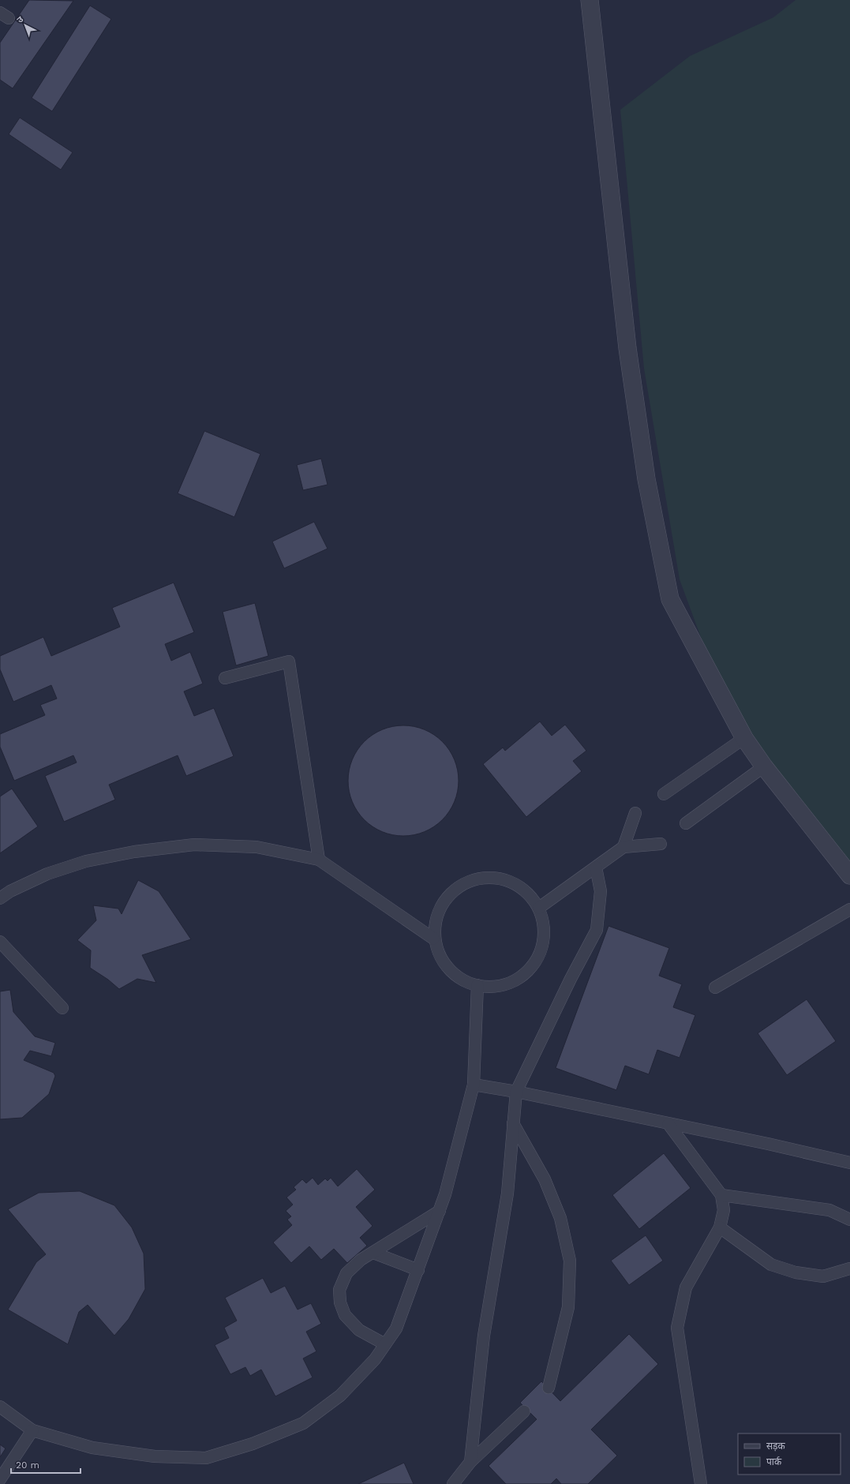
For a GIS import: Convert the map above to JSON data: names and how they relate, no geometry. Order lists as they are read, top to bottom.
{
  "legend": ["सड़क", "पार्क"],
  "scale_bar": "20 m",
  "north": "top left"
}
